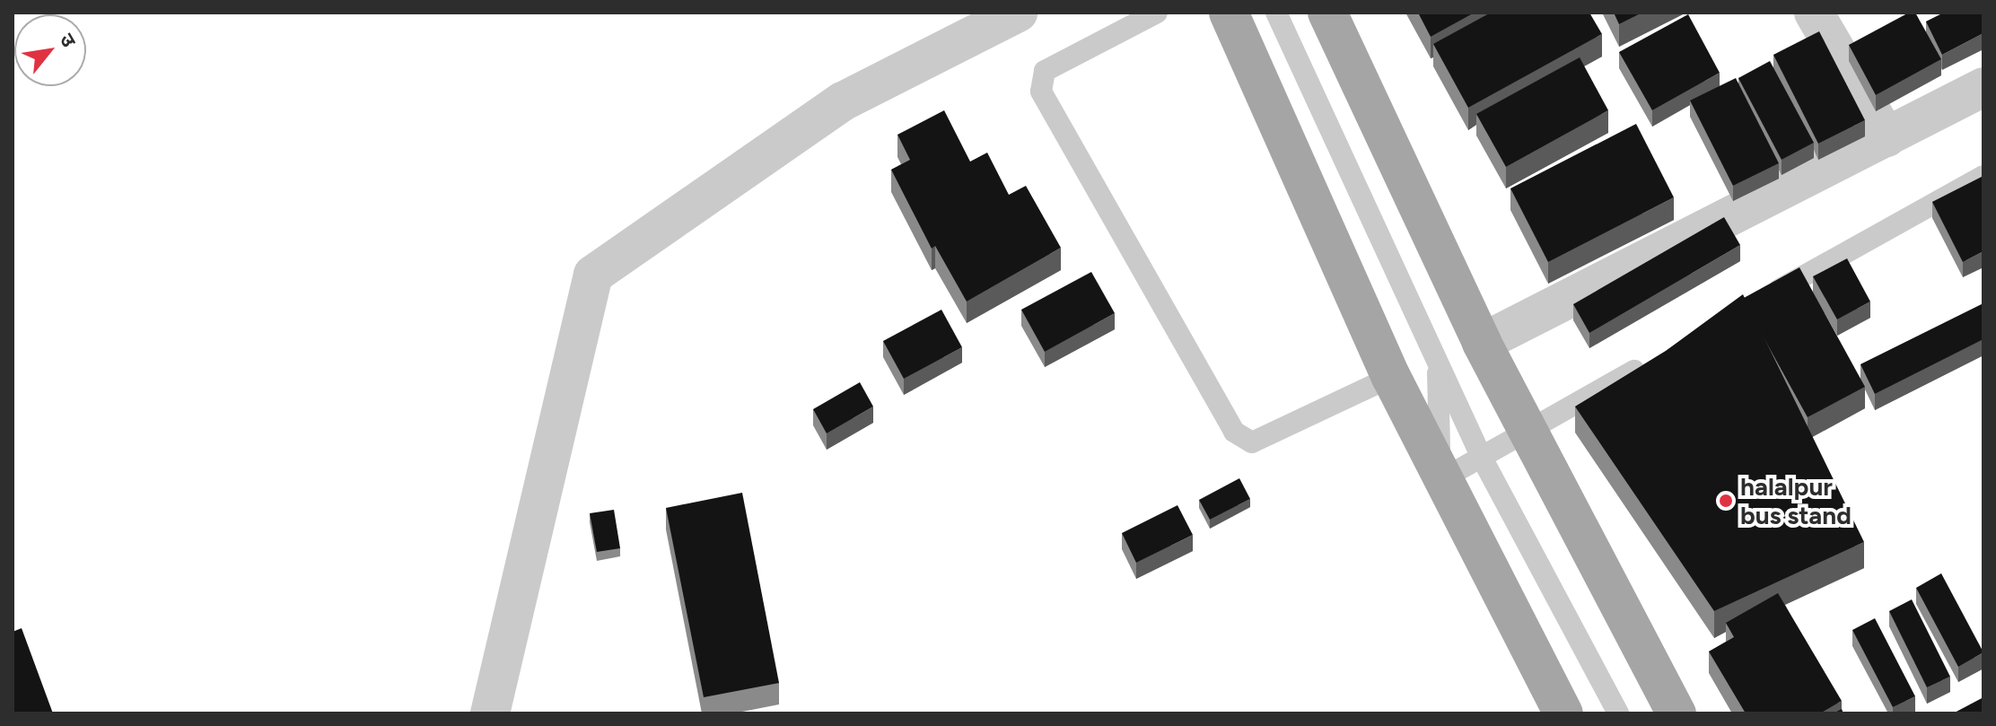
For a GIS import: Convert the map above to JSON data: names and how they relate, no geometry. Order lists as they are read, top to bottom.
{
  "places": ["halalpur bus stand"],
  "north": "top right"
}
